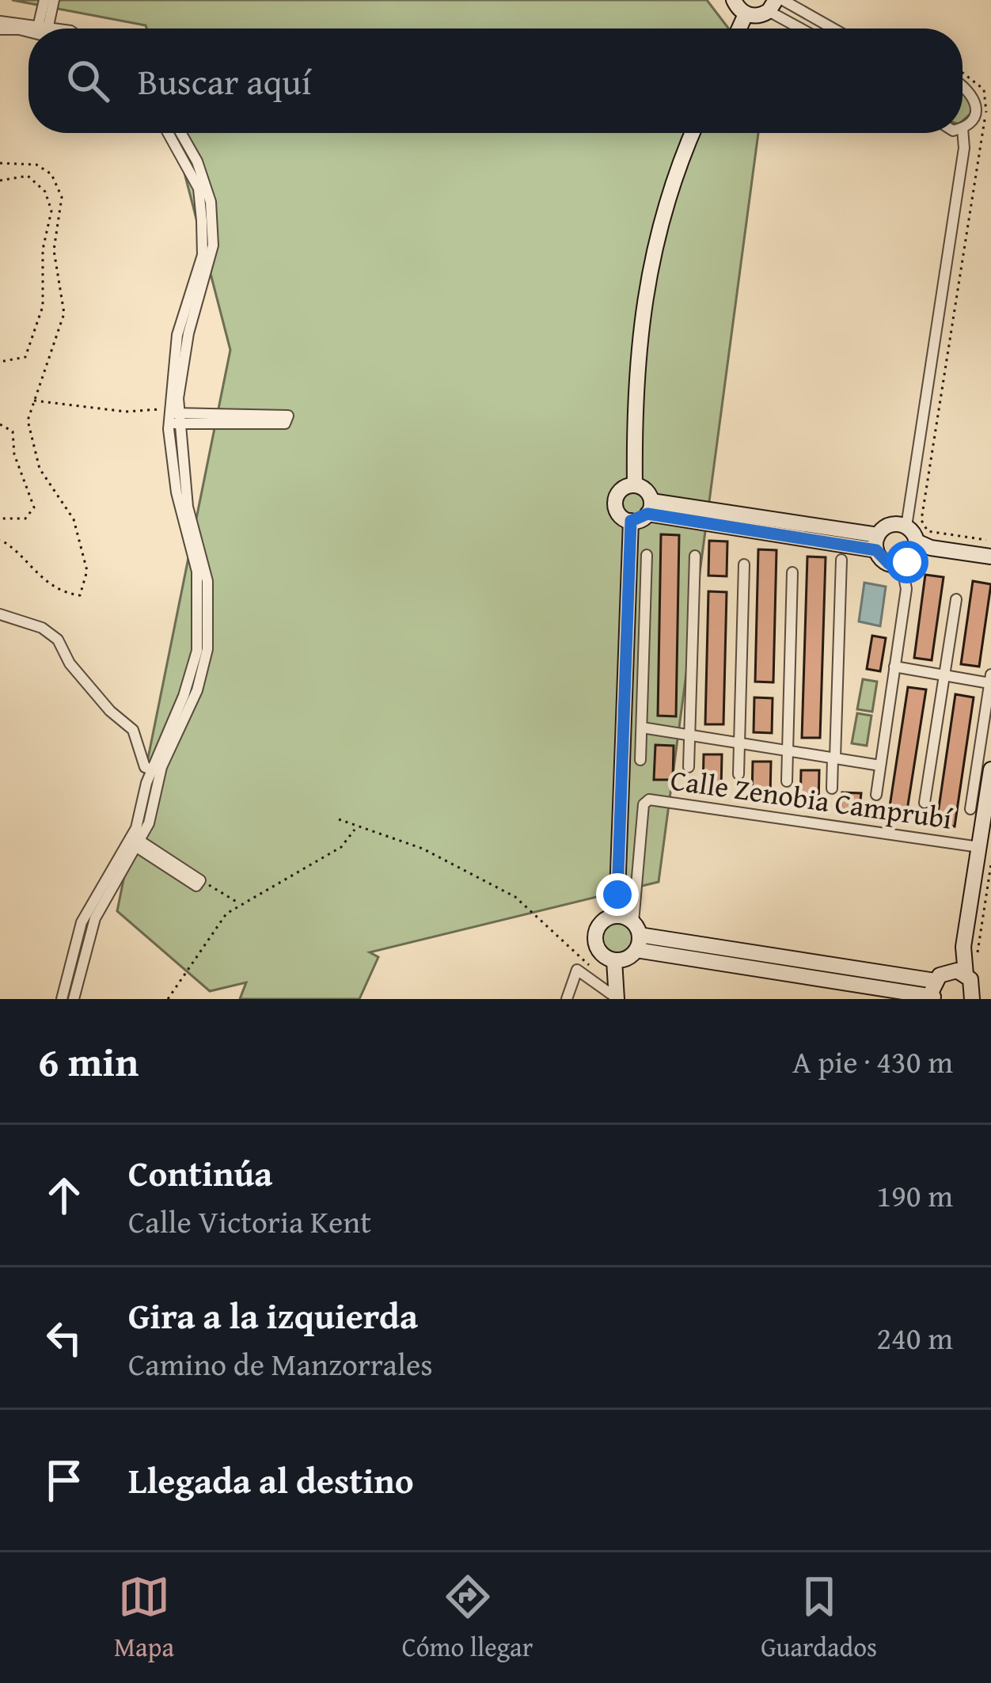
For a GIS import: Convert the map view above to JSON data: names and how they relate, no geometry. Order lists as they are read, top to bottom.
{
  "streets": {
    "street": ["Calle Zenobia Camprubí"]
  },
  "page": {
    "search": "Buscar aquí",
    "heading": ["6 min", "A pie · 430 m"],
    "list": [
      ["Continúa", "Calle Victoria Kent", "190 m"],
      ["Gira a la izquierda", "Camino de Manzorrales", "240 m"],
      "Llegada al destino"
    ],
    "nav": ["Mapa", "Cómo llegar", "Guardados"]
  }
}
